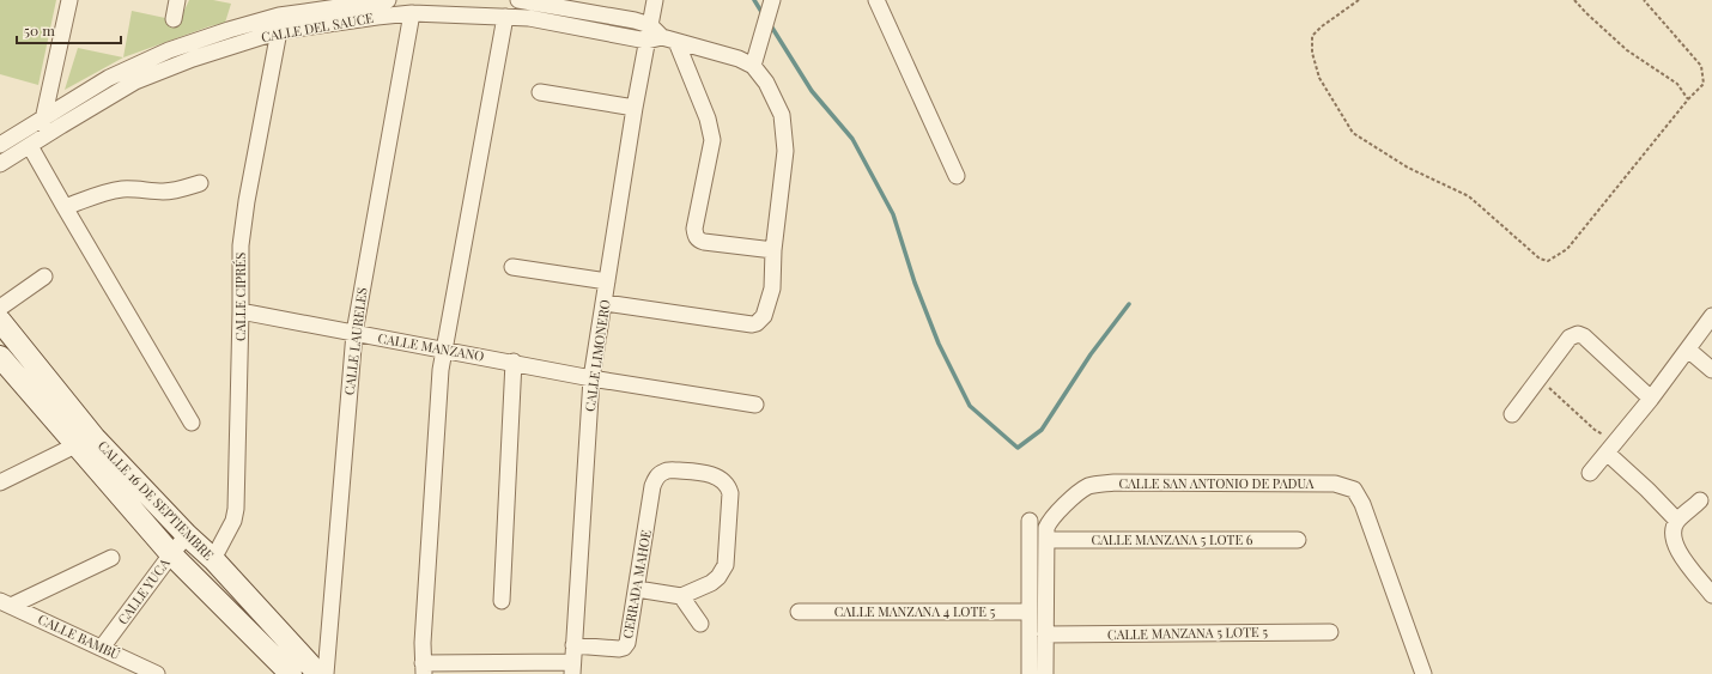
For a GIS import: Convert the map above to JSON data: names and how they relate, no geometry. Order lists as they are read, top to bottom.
{
  "streets": {
    "main road": ["CALLE 16 DE SEPTIEMBRE"],
    "street": [
      "CALLE DEL SAUCE",
      "CALLE CIPRÉS",
      "CALLE LAURELES",
      "CALLE MANZANO",
      "CALLE LIMONERO",
      "CALLE SAN ANTONIO DE PADUA",
      "CALLE MANZANA 5 LOTE 6",
      "CERRADA MAHOE",
      "CALLE YUCA",
      "CALLE MANZANA 4 LOTE 5",
      "CALLE MANZANA 5 LOTE 5",
      "CALLE BAMBÚ"
    ]
  },
  "crossings": [
    ["CALLE DEL SAUCE", "CALLE CIPRÉS"],
    ["CALLE DEL SAUCE", "CALLE LAURELES"],
    ["CALLE DEL SAUCE", "CALLE LIMONERO"],
    ["CALLE CIPRÉS", "CALLE MANZANO"],
    ["CALLE CIPRÉS", "CALLE 16 DE SEPTIEMBRE"],
    ["CALLE LAURELES", "CALLE MANZANO"],
    ["CALLE MANZANO", "CALLE LIMONERO"],
    ["CALLE LIMONERO", "CERRADA MAHOE"],
    ["CALLE SAN ANTONIO DE PADUA", "CALLE MANZANA 5 LOTE 6"],
    ["CALLE SAN ANTONIO DE PADUA", "CALLE MANZANA 5 LOTE 5"],
    ["CALLE 16 DE SEPTIEMBRE", "CALLE YUCA"],
    ["CALLE YUCA", "CALLE BAMBÚ"]
  ],
  "scale_bar": "50 m"
}
